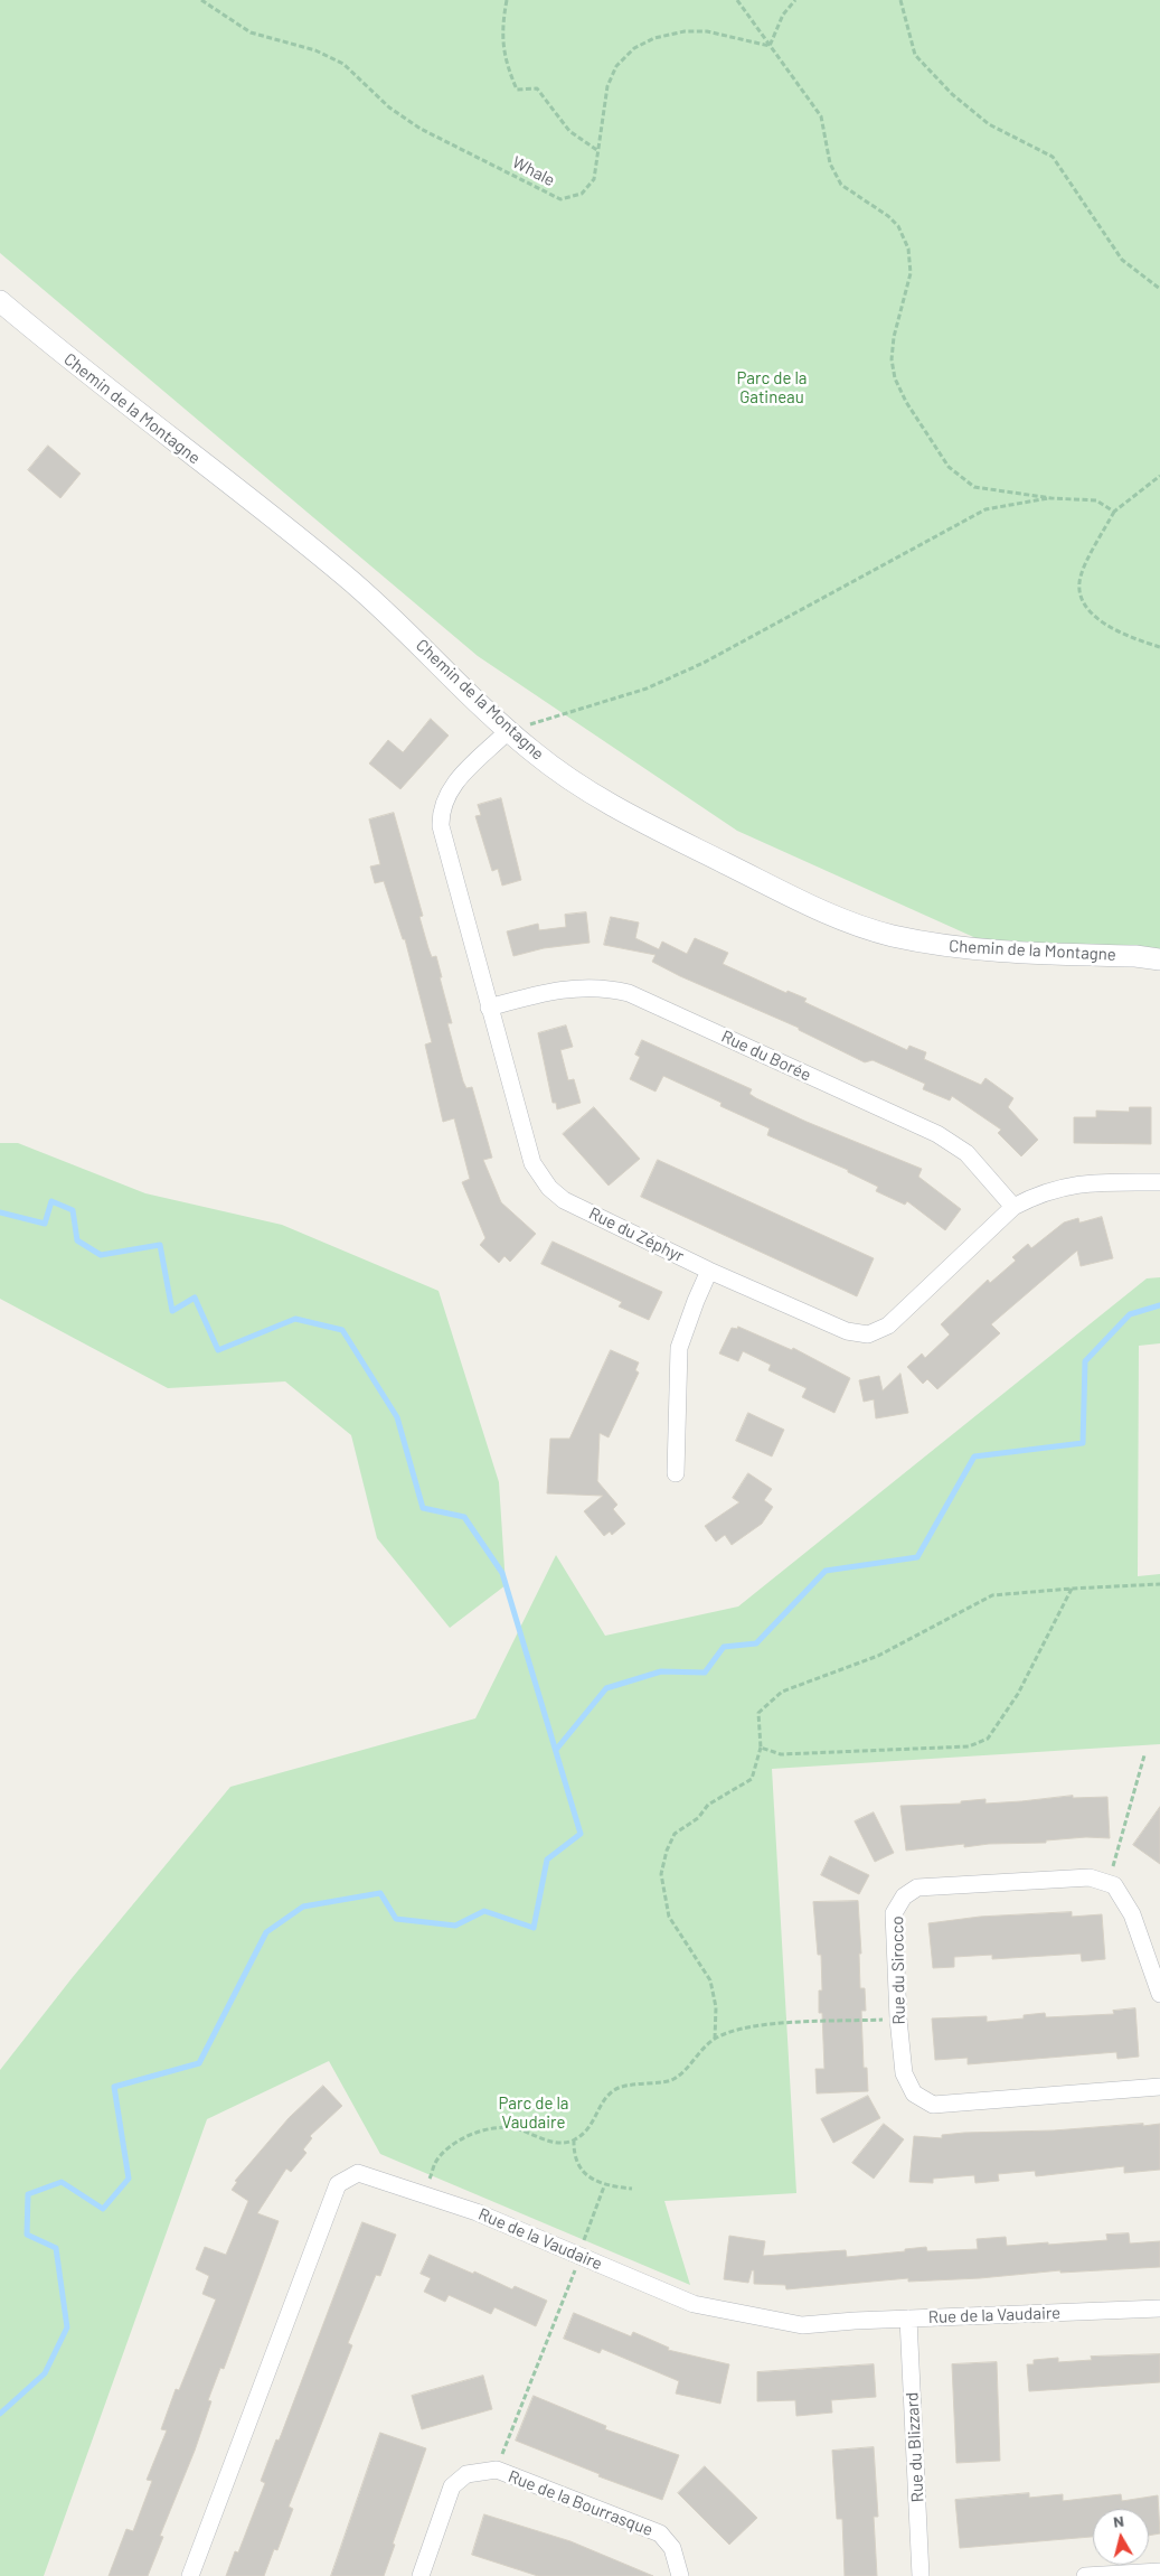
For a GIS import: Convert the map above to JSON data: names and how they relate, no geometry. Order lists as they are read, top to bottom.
{
  "streets": {
    "street": [
      "Chemin de la Montagne",
      "Rue du Borée",
      "Rue du Zéphyr",
      "Rue du Sirocco",
      "Rue de la Vaudaire",
      "Rue du Blizzard",
      "Rue de la Bourrasque"
    ],
    "path": ["Whale"]
  },
  "crossings": [
    ["Chemin de la Montagne", "Rue du Zéphyr"],
    ["Rue du Borée", "Rue du Zéphyr"],
    ["Rue de la Vaudaire", "Rue du Blizzard"]
  ],
  "parks": ["Parc de la Gatineau", "Parc de la Vaudaire"],
  "north": "top"
}
